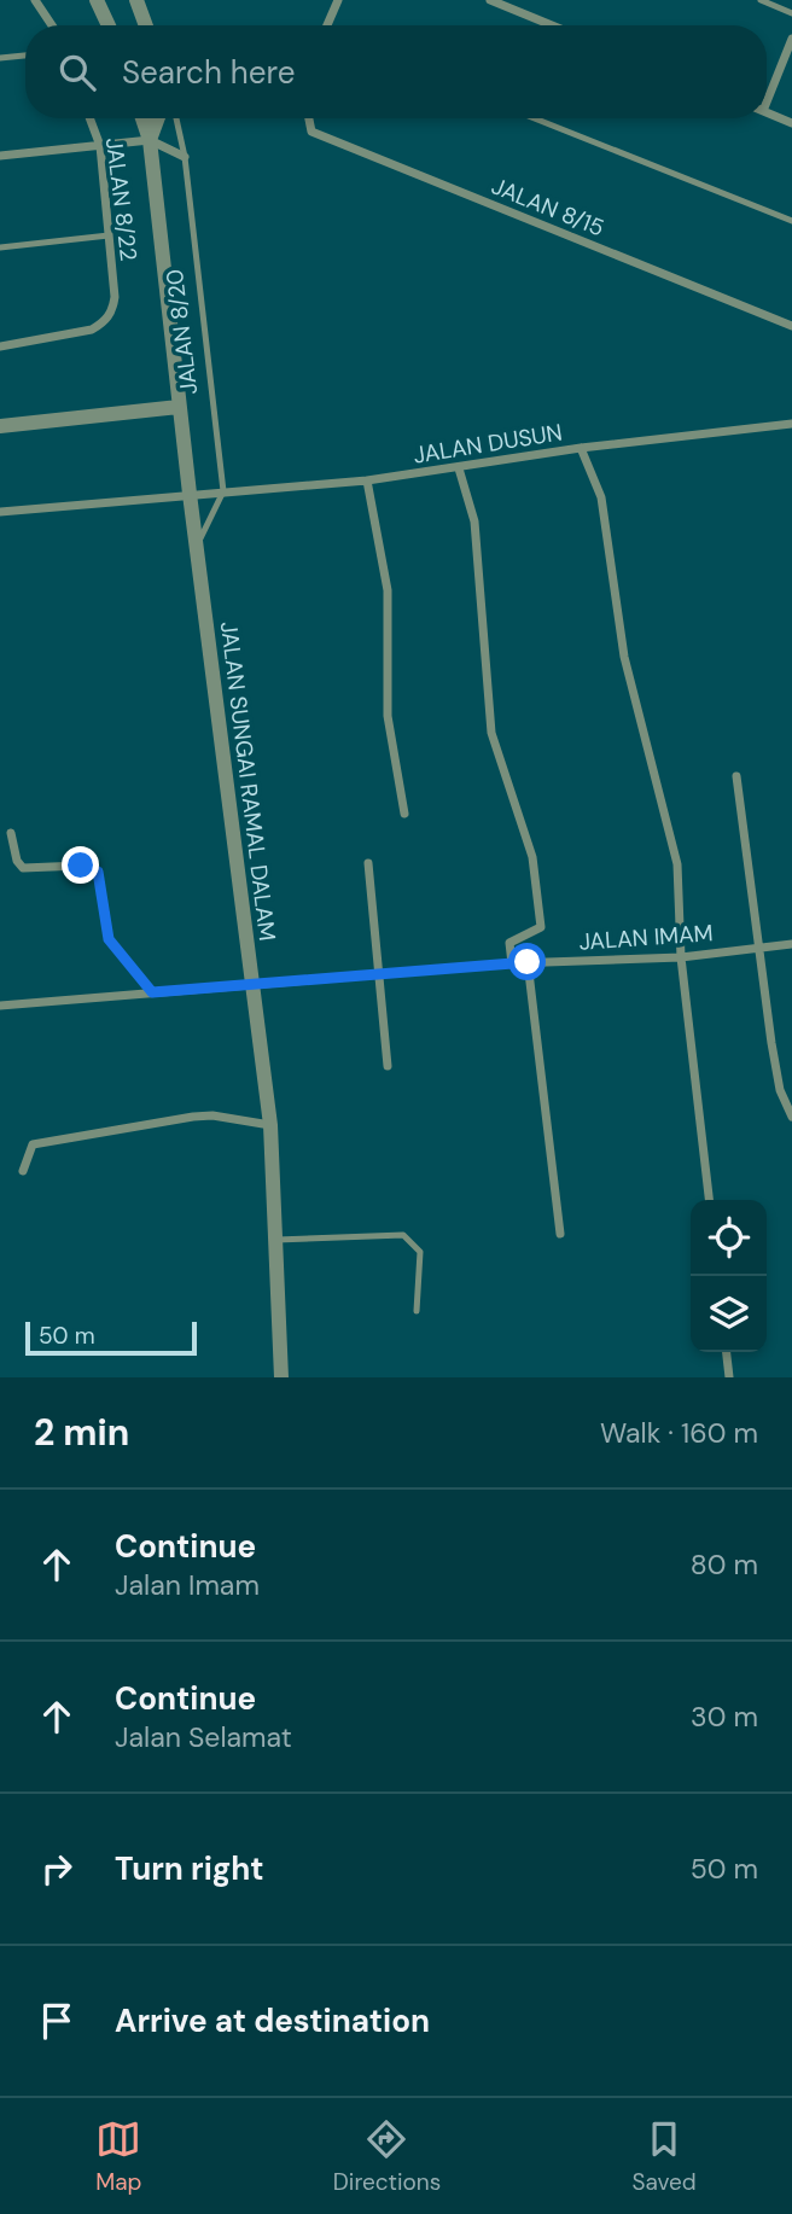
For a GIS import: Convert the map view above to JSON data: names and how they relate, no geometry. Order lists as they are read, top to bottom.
{
  "streets": {
    "street": [
      "JALAN 8/22",
      "JALAN 8/15",
      "JALAN 8/20",
      "JALAN DUSUN",
      "JALAN SUNGAI RAMAL DALAM",
      "JALAN IMAM"
    ]
  },
  "crossings": [
    ["JALAN 8/20", "JALAN DUSUN"],
    ["JALAN 8/20", "JALAN SUNGAI RAMAL DALAM"],
    ["JALAN DUSUN", "JALAN SUNGAI RAMAL DALAM"],
    ["JALAN SUNGAI RAMAL DALAM", "JALAN IMAM"]
  ],
  "scale_bar": "50 m",
  "page": {
    "search": "Search here",
    "scale": "50 m",
    "heading": ["2 min", "Walk · 160 m"],
    "list": [
      ["Continue", "Jalan Imam", "80 m"],
      ["Continue", "Jalan Selamat", "30 m"],
      ["Turn right", "50 m"],
      "Arrive at destination"
    ],
    "nav": ["Map", "Directions", "Saved"]
  }
}
